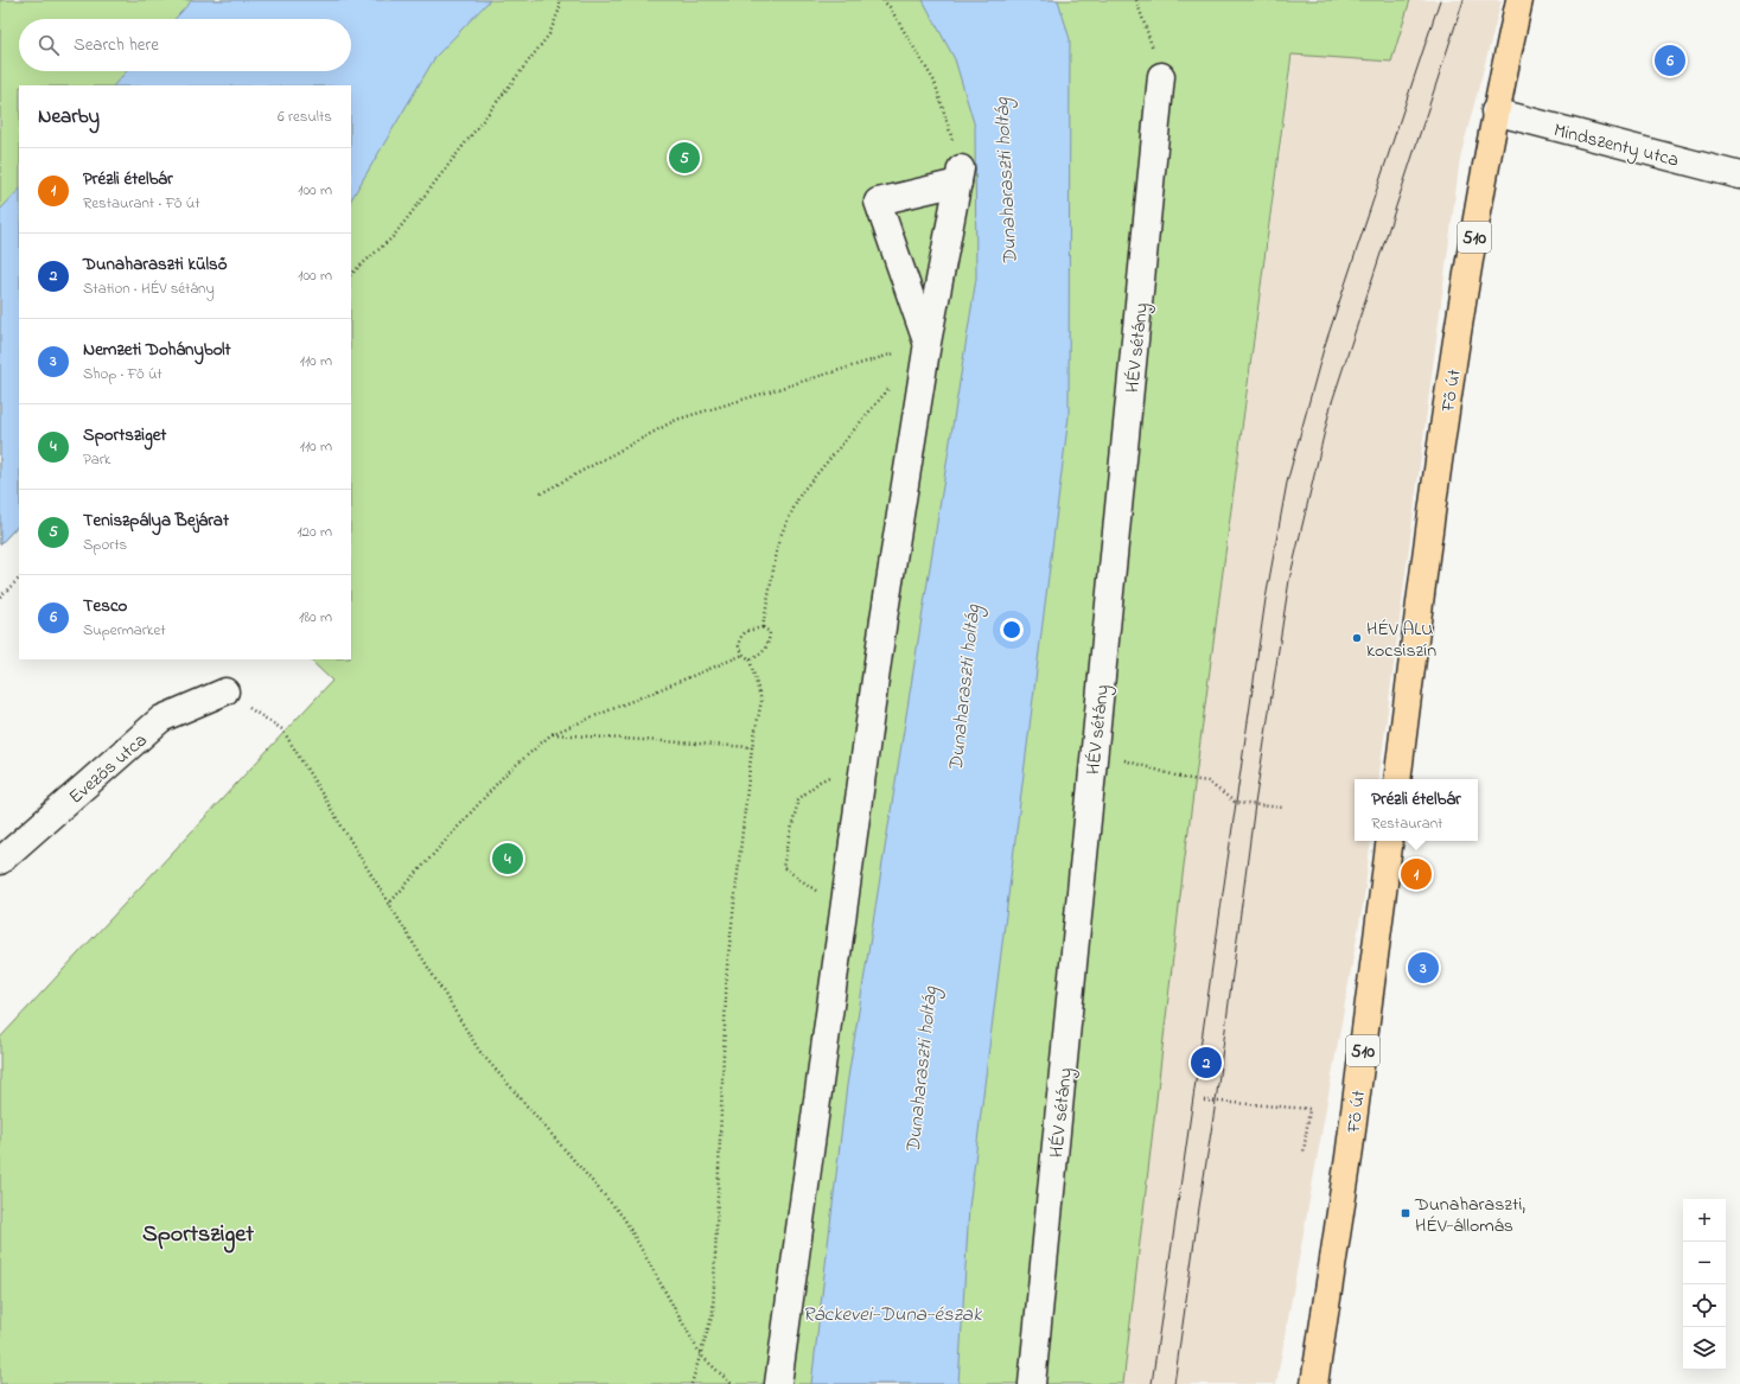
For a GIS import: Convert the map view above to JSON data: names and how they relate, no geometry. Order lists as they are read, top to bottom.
{
  "streets": {
    "main road": ["510", "Fő út"],
    "street": ["Mindszenty utca", "HÉV sétány", "Evezős utca"]
  },
  "crossings": [
    ["Mindszenty utca", "Fő út"]
  ],
  "districts": ["Sportsziget"],
  "water": ["Dunaharaszti holtág", "Ráckevei-Duna-észak"],
  "places": {
    "other": ["HÉV ALU kocsiszín"],
    "transit": ["Dunaharaszti, HÉV-állomás"]
  },
  "page": {
    "search": "Search here",
    "pins": [
      "6",
      "5",
      "4",
      "1",
      "3",
      "2"
    ],
    "heading": ["Nearby", "6 results"],
    "list": [
      {
        "mark": "1",
        "name": "Prézli ételbár",
        "note": "Restaurant · Fő út",
        "value": "100 m"
      },
      {
        "mark": "2",
        "name": "Dunaharaszti külső",
        "note": "Station · HÉV sétány",
        "value": "100 m"
      },
      {
        "mark": "3",
        "name": "Nemzeti Dohánybolt",
        "note": "Shop · Fő út",
        "value": "110 m"
      },
      {
        "mark": "4",
        "name": "Sportsziget",
        "note": "Park",
        "value": "110 m"
      },
      {
        "mark": "5",
        "name": "Teniszpálya Bejárat",
        "note": "Sports",
        "value": "120 m"
      },
      {
        "mark": "6",
        "name": "Tesco",
        "note": "Supermarket",
        "value": "180 m"
      }
    ],
    "popup": ["Prézli ételbár", "Restaurant"],
    "map_buttons": ["+", "−"]
  }
}
